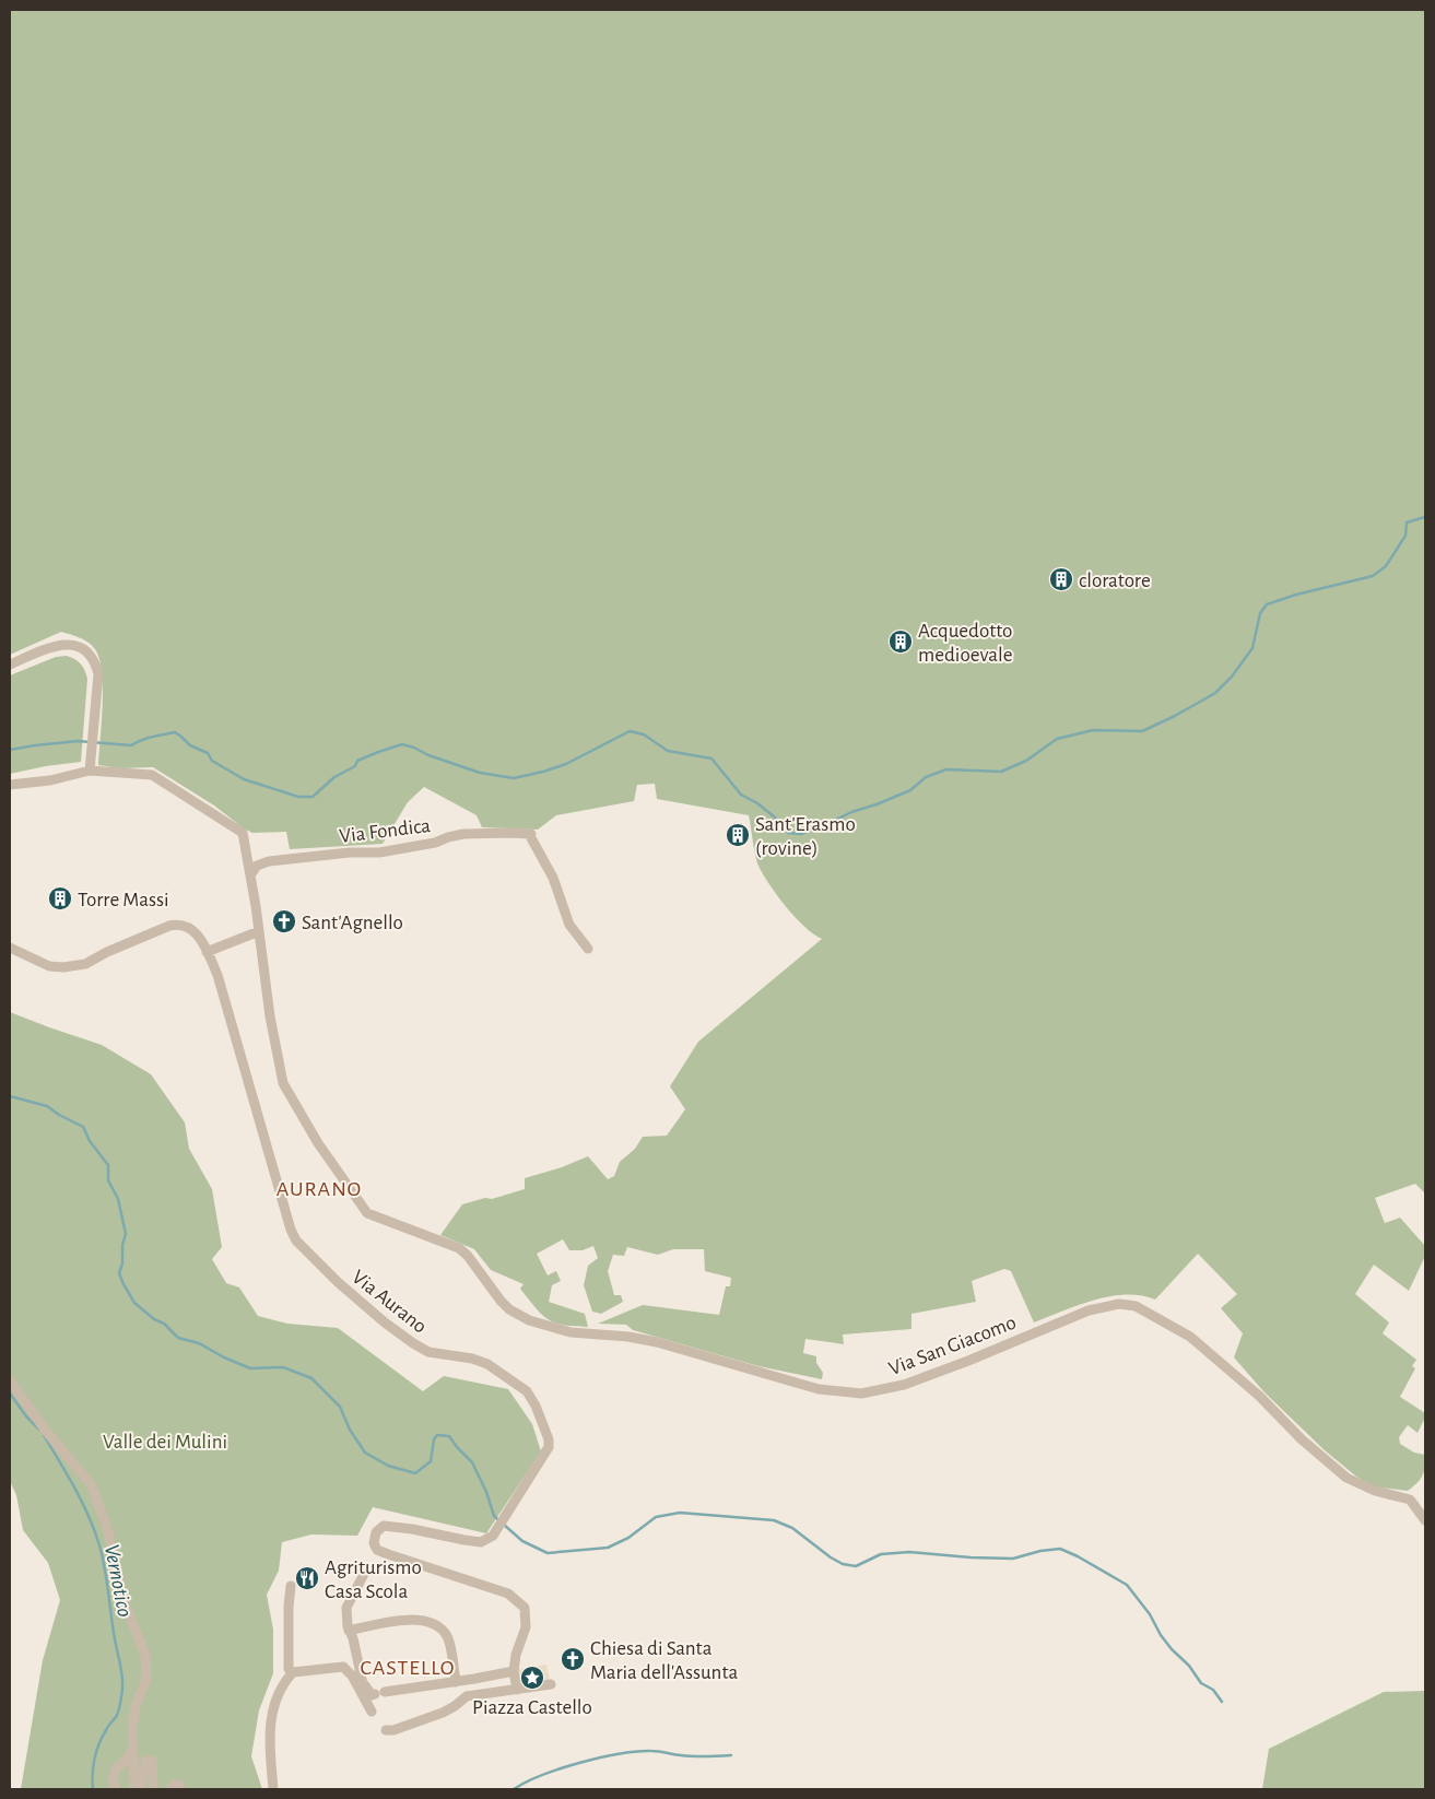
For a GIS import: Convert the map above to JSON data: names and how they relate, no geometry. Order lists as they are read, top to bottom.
{
  "streets": {
    "street": ["Via Fondica", "Via Aurano", "Via San Giacomo"]
  },
  "districts": ["AURANO", "CASTELLO"],
  "water": ["Vernotico"],
  "parks": ["Valle dei Mulini"],
  "places": {
    "building": [
      "cloratore",
      "Acquedotto medioevale",
      "Sant'Erasmo (rovine)",
      "Torre Massi"
    ],
    "church": ["Sant'Agnello", "Chiesa di Santa Maria dell'Assunta"],
    "restaurant": ["Agriturismo Casa Scola"],
    "place": ["Piazza Castello"]
  }
}
